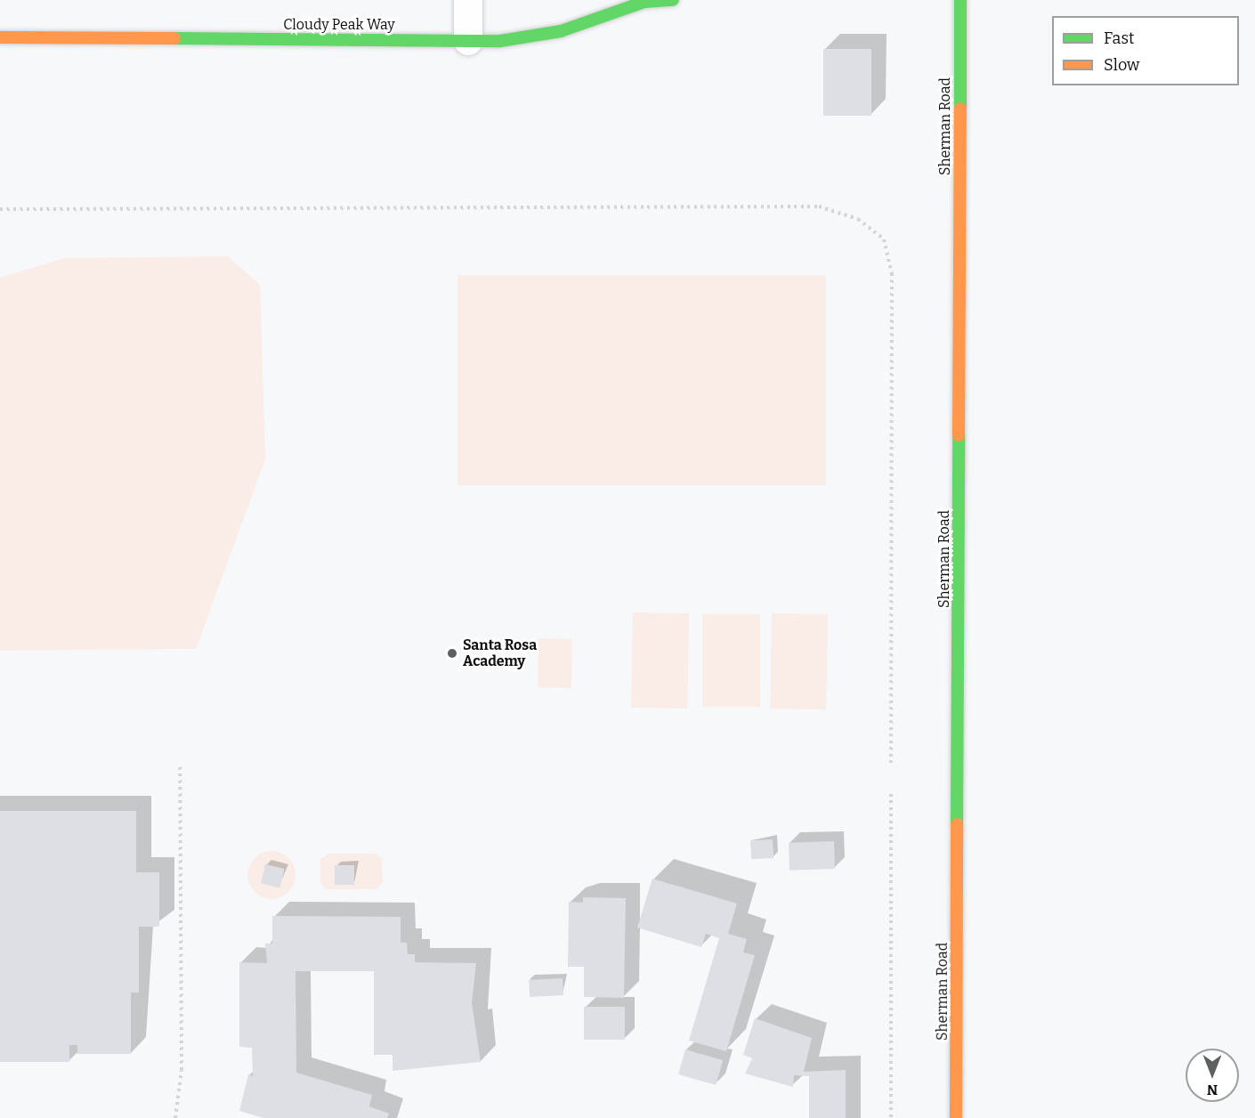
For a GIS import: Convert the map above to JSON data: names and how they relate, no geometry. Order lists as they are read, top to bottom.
{
  "streets": {
    "street": ["Cloudy Peak Way", "Sherman Road"]
  },
  "places": ["Santa Rosa Academy"],
  "legend": ["Fast", "Slow"],
  "north": "bottom"
}
